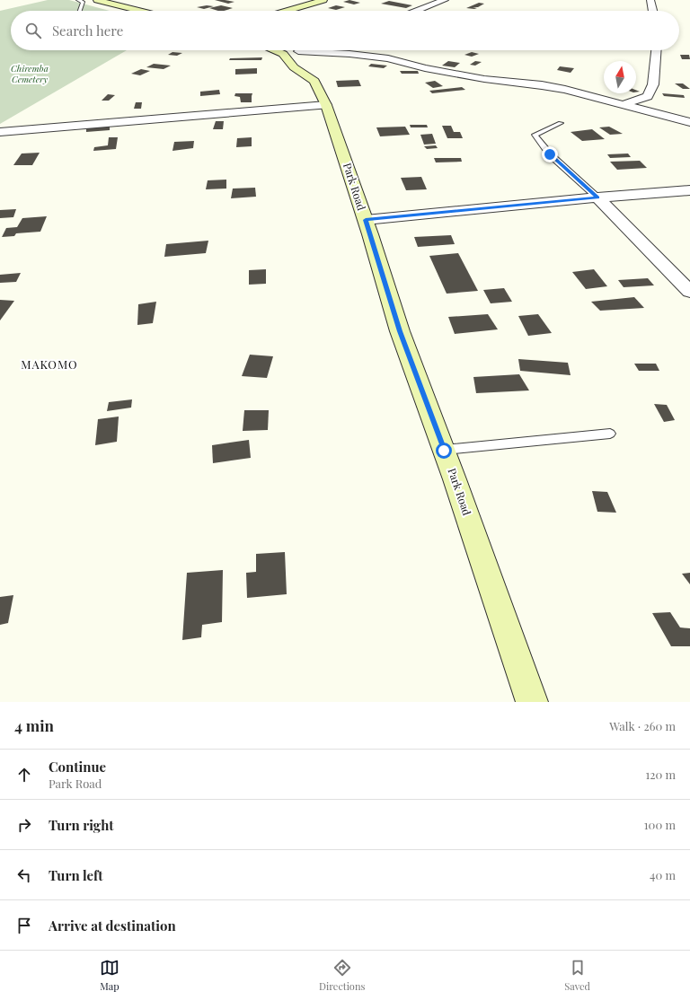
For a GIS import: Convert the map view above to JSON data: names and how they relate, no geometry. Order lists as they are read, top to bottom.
{
  "streets": {
    "street": ["Park Road"]
  },
  "districts": ["MAKOMO"],
  "parks": ["Chiremba Cemetery"],
  "north": "top",
  "page": {
    "search": "Search here",
    "heading": ["4 min", "Walk · 260 m"],
    "list": [
      ["Continue", "Park Road", "120 m"],
      ["Turn right", "100 m"],
      ["Turn left", "40 m"],
      "Arrive at destination"
    ],
    "nav": ["Map", "Directions", "Saved"]
  }
}
